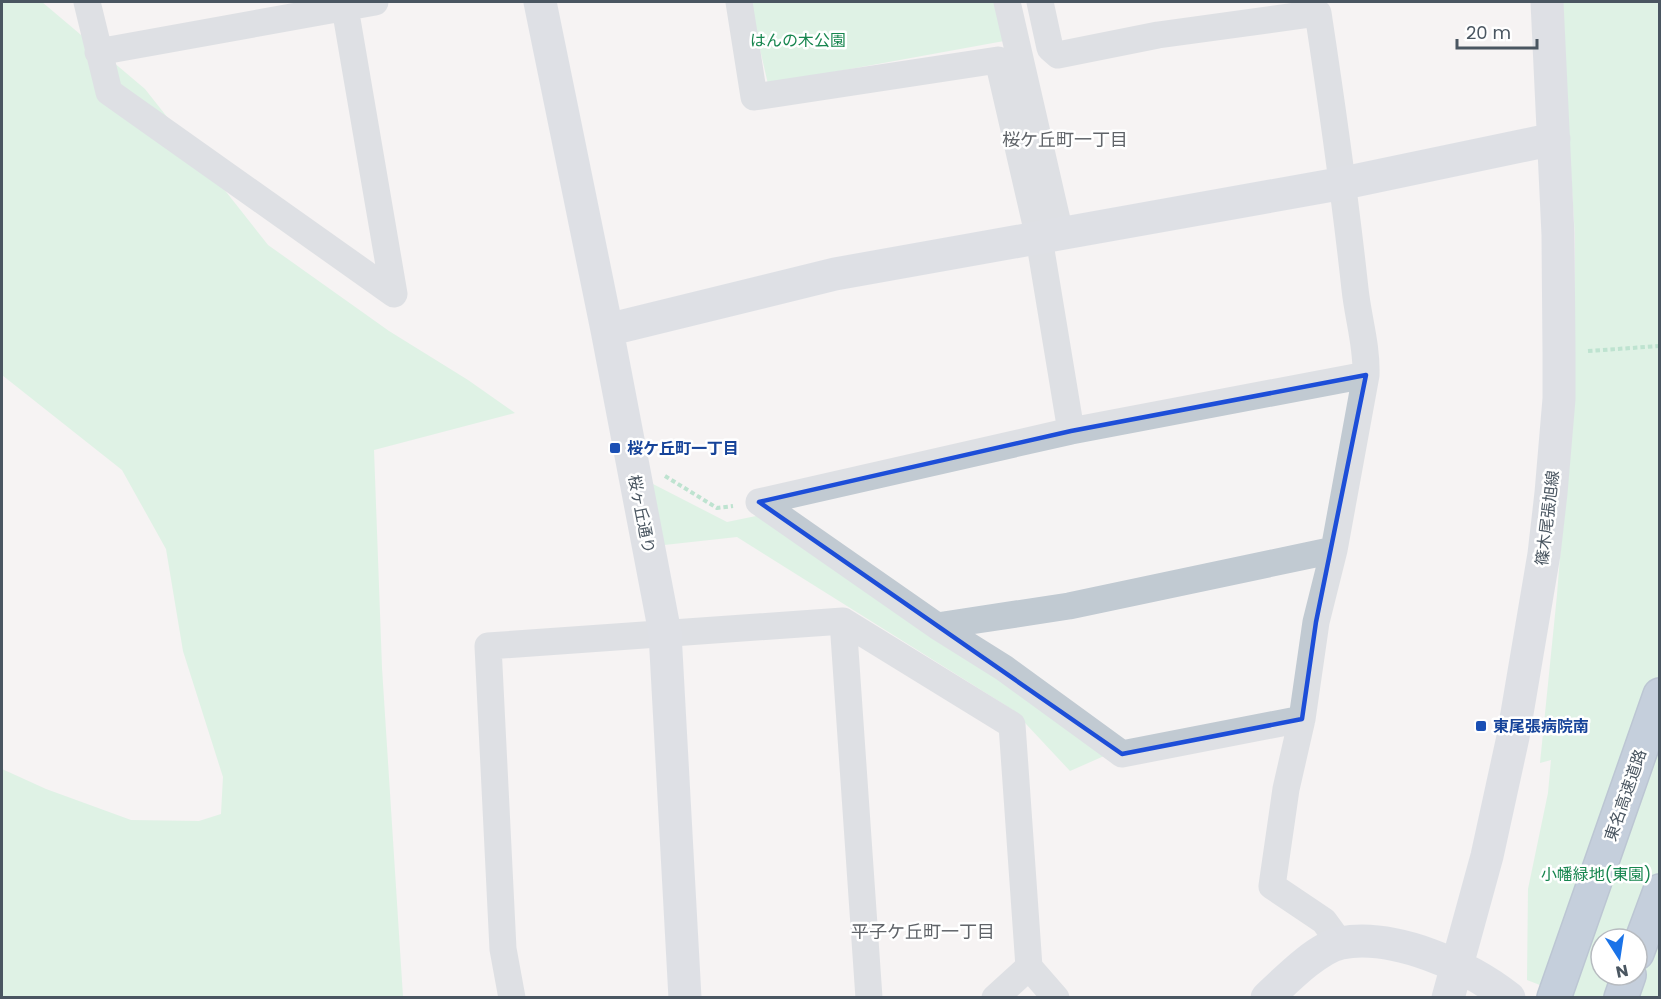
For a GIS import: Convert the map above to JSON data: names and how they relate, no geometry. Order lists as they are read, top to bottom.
{
  "streets": {
    "highway": ["東名高速道路"],
    "street": ["桜ヶ丘通り", "篠木尾張旭線"]
  },
  "districts": ["桜ケ丘町一丁目", "平子ケ丘町一丁目"],
  "parks": ["はんの木公園", "小幡緑地(東園)"],
  "places": {
    "transit": ["桜ケ丘町一丁目", "東尾張病院南"]
  },
  "scale_bar": "20 m",
  "north": "bottom"
}
